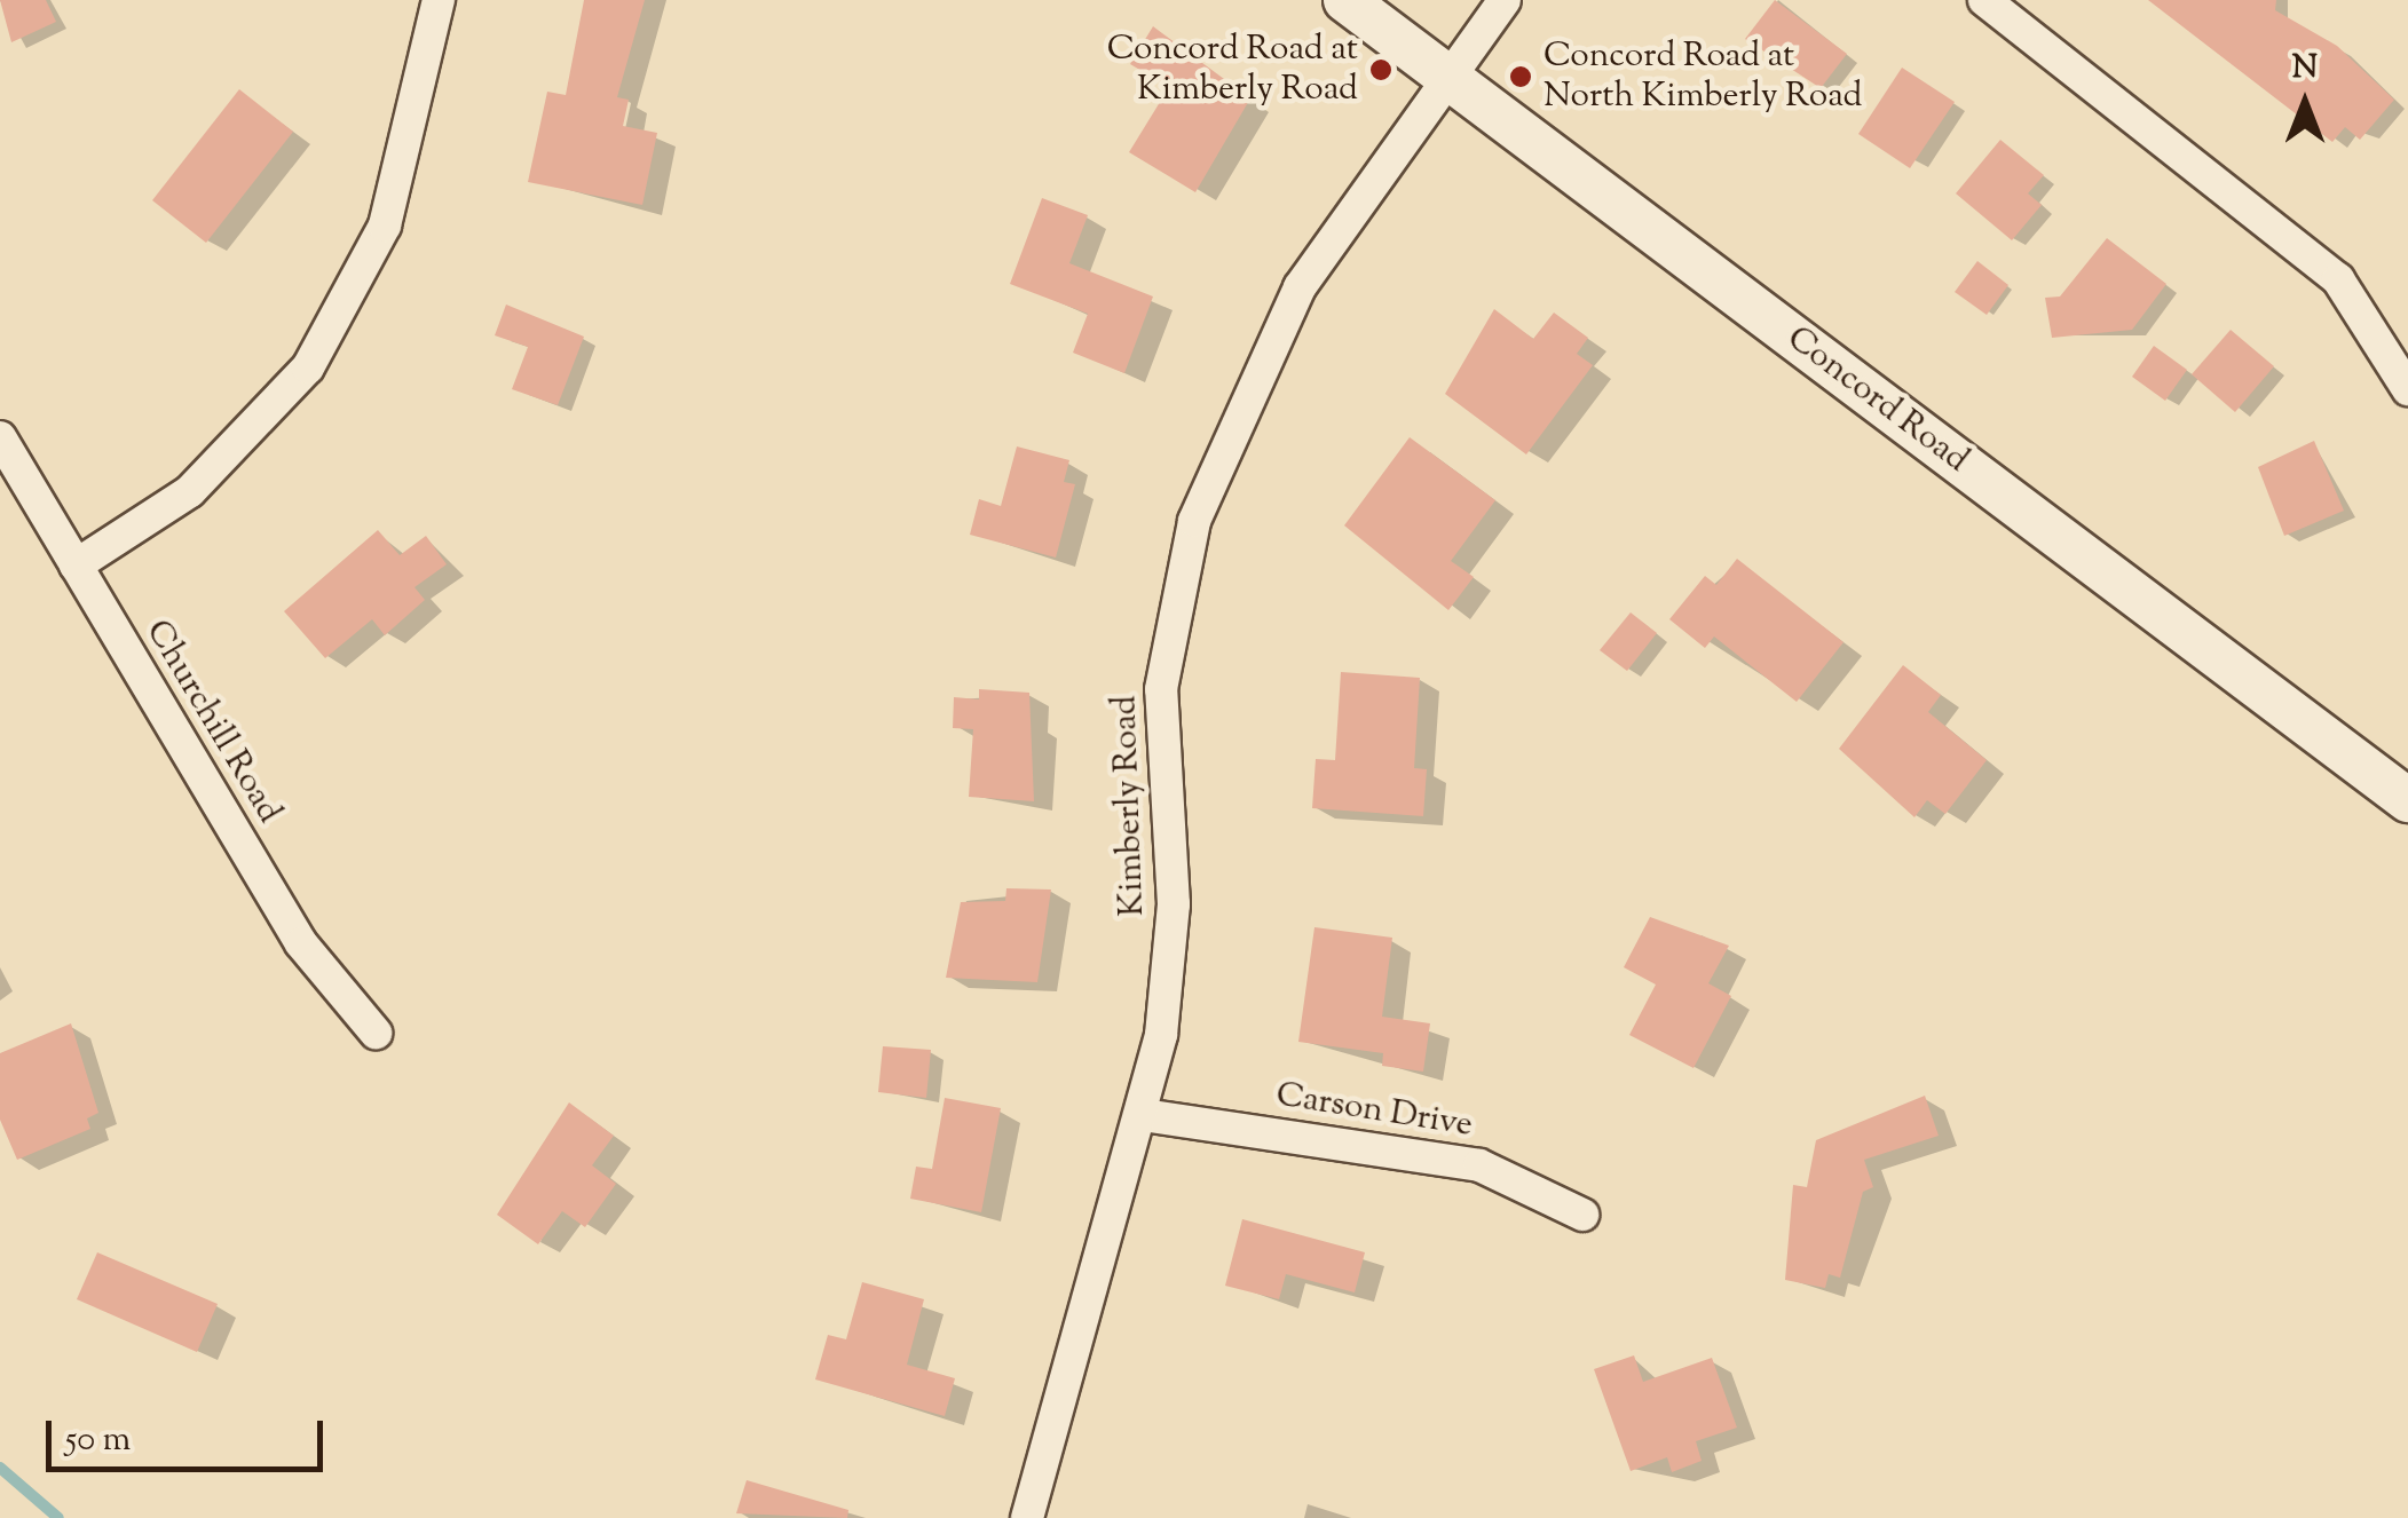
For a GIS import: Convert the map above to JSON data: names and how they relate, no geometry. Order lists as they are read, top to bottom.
{
  "streets": {
    "main road": ["Concord Road"],
    "street": ["Churchill Road", "Kimberly Road", "Carson Drive"]
  },
  "crossings": [
    ["Concord Road", "Kimberly Road"],
    ["Kimberly Road", "Carson Drive"]
  ],
  "places": ["Concord Road at Kimberly Road", "Concord Road at North Kimberly Road"],
  "scale_bar": "50 m",
  "north": "top"
}
